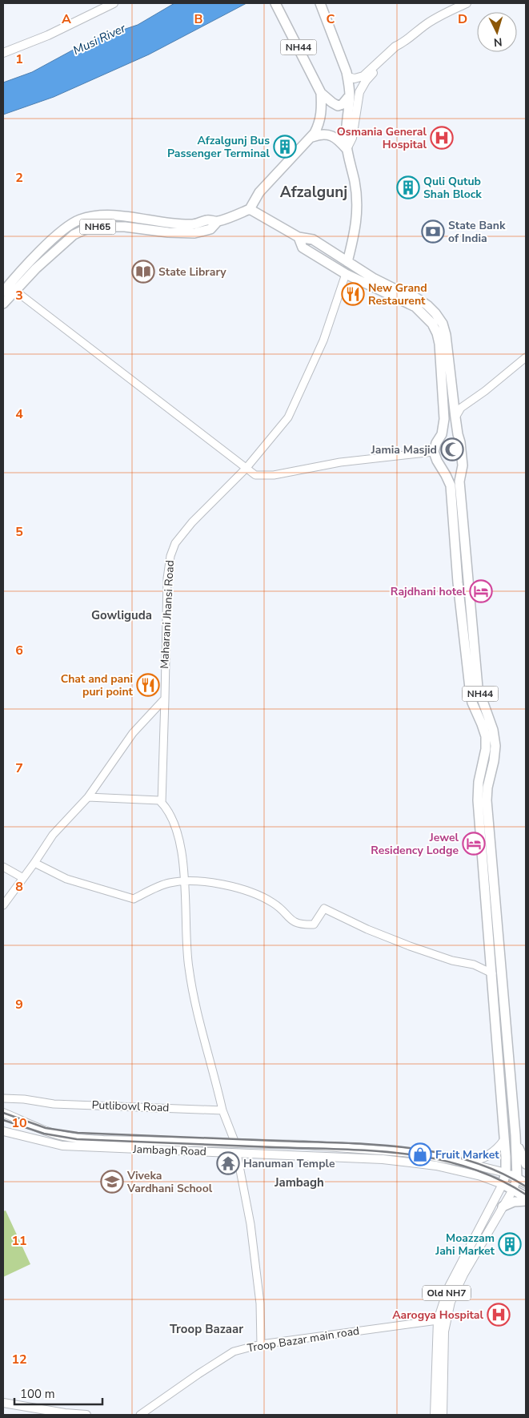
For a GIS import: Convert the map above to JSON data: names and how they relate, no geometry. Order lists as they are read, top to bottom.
{
  "streets": {
    "highway": ["NH44", "NH65"],
    "main road": ["Jambagh Road", "Old NH7"],
    "street": ["Maharani Jhansi Road", "Putlibowl Road", "Troop Bazar main road"]
  },
  "crossings": [
    ["NH44", "Jambagh Road"],
    ["NH44", "Old NH7"],
    ["Jambagh Road", "Old NH7"],
    ["Old NH7", "Troop Bazar main road"]
  ],
  "districts": [
    "Afzalgunj",
    "Gowliguda",
    "Jambagh",
    "Troop Bazaar"
  ],
  "water": ["Musi River"],
  "places": {
    "hospital": ["Osmania General Hospital", "Aarogya Hospital"],
    "building": ["Afzalgunj Bus Passenger Terminal", "Quli Qutub Shah Block", "Moazzam Jahi Market"],
    "bank": ["State Bank of India"],
    "library": ["State Library"],
    "restaurant": ["New Grand Restaurent", "Chat and pani puri point"],
    "mosque": ["Jamia Masjid"],
    "hotel": ["Rajdhani hotel", "Jewel Residency Lodge"],
    "shop": ["Fruit Market"],
    "temple": ["Hanuman Temple"],
    "school or university": ["Viveka Vardhani School"]
  },
  "scale_bar": "100 m",
  "north": "bottom",
  "grid": {
    "columns": [
      "A",
      "B",
      "C",
      "D"
    ],
    "rows": [
      "1",
      "2",
      "3",
      "4",
      "5",
      "6",
      "7",
      "8",
      "9",
      "10",
      "11",
      "12"
    ]
  }
}
